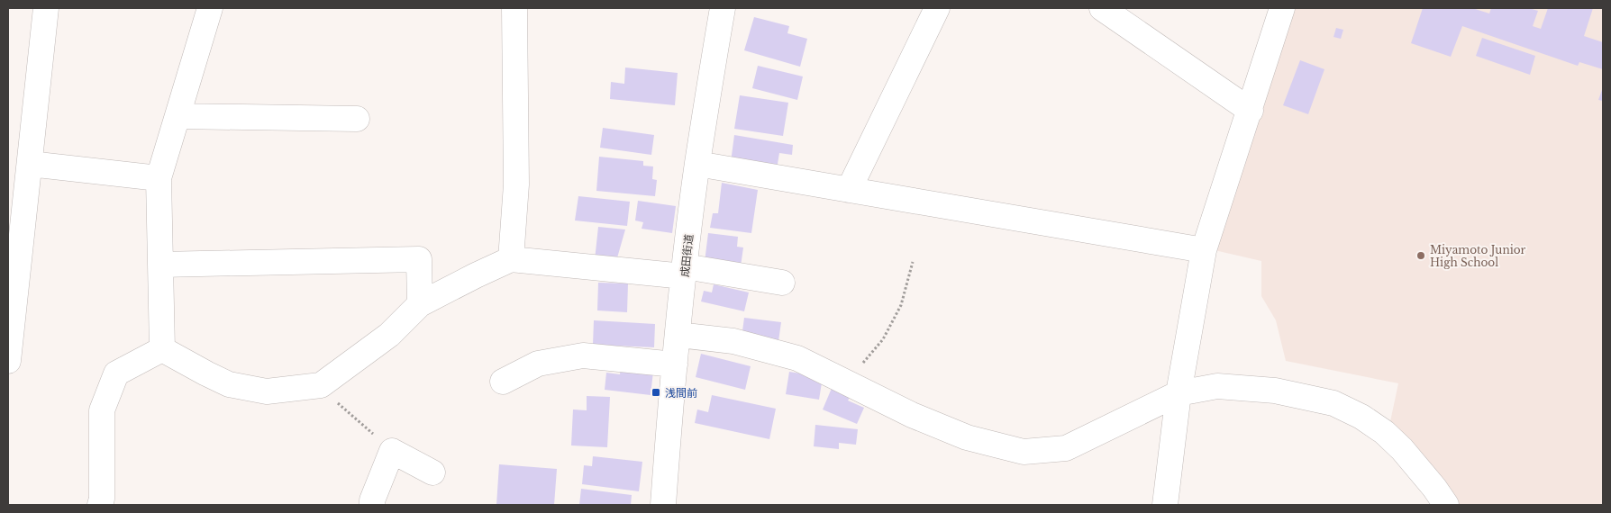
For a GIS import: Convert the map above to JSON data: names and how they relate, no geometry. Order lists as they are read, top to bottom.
{
  "streets": {
    "street": ["成田街道"]
  },
  "places": {
    "other": ["Miyamoto Junior High School"],
    "transit": ["浅間前"]
  }
}
